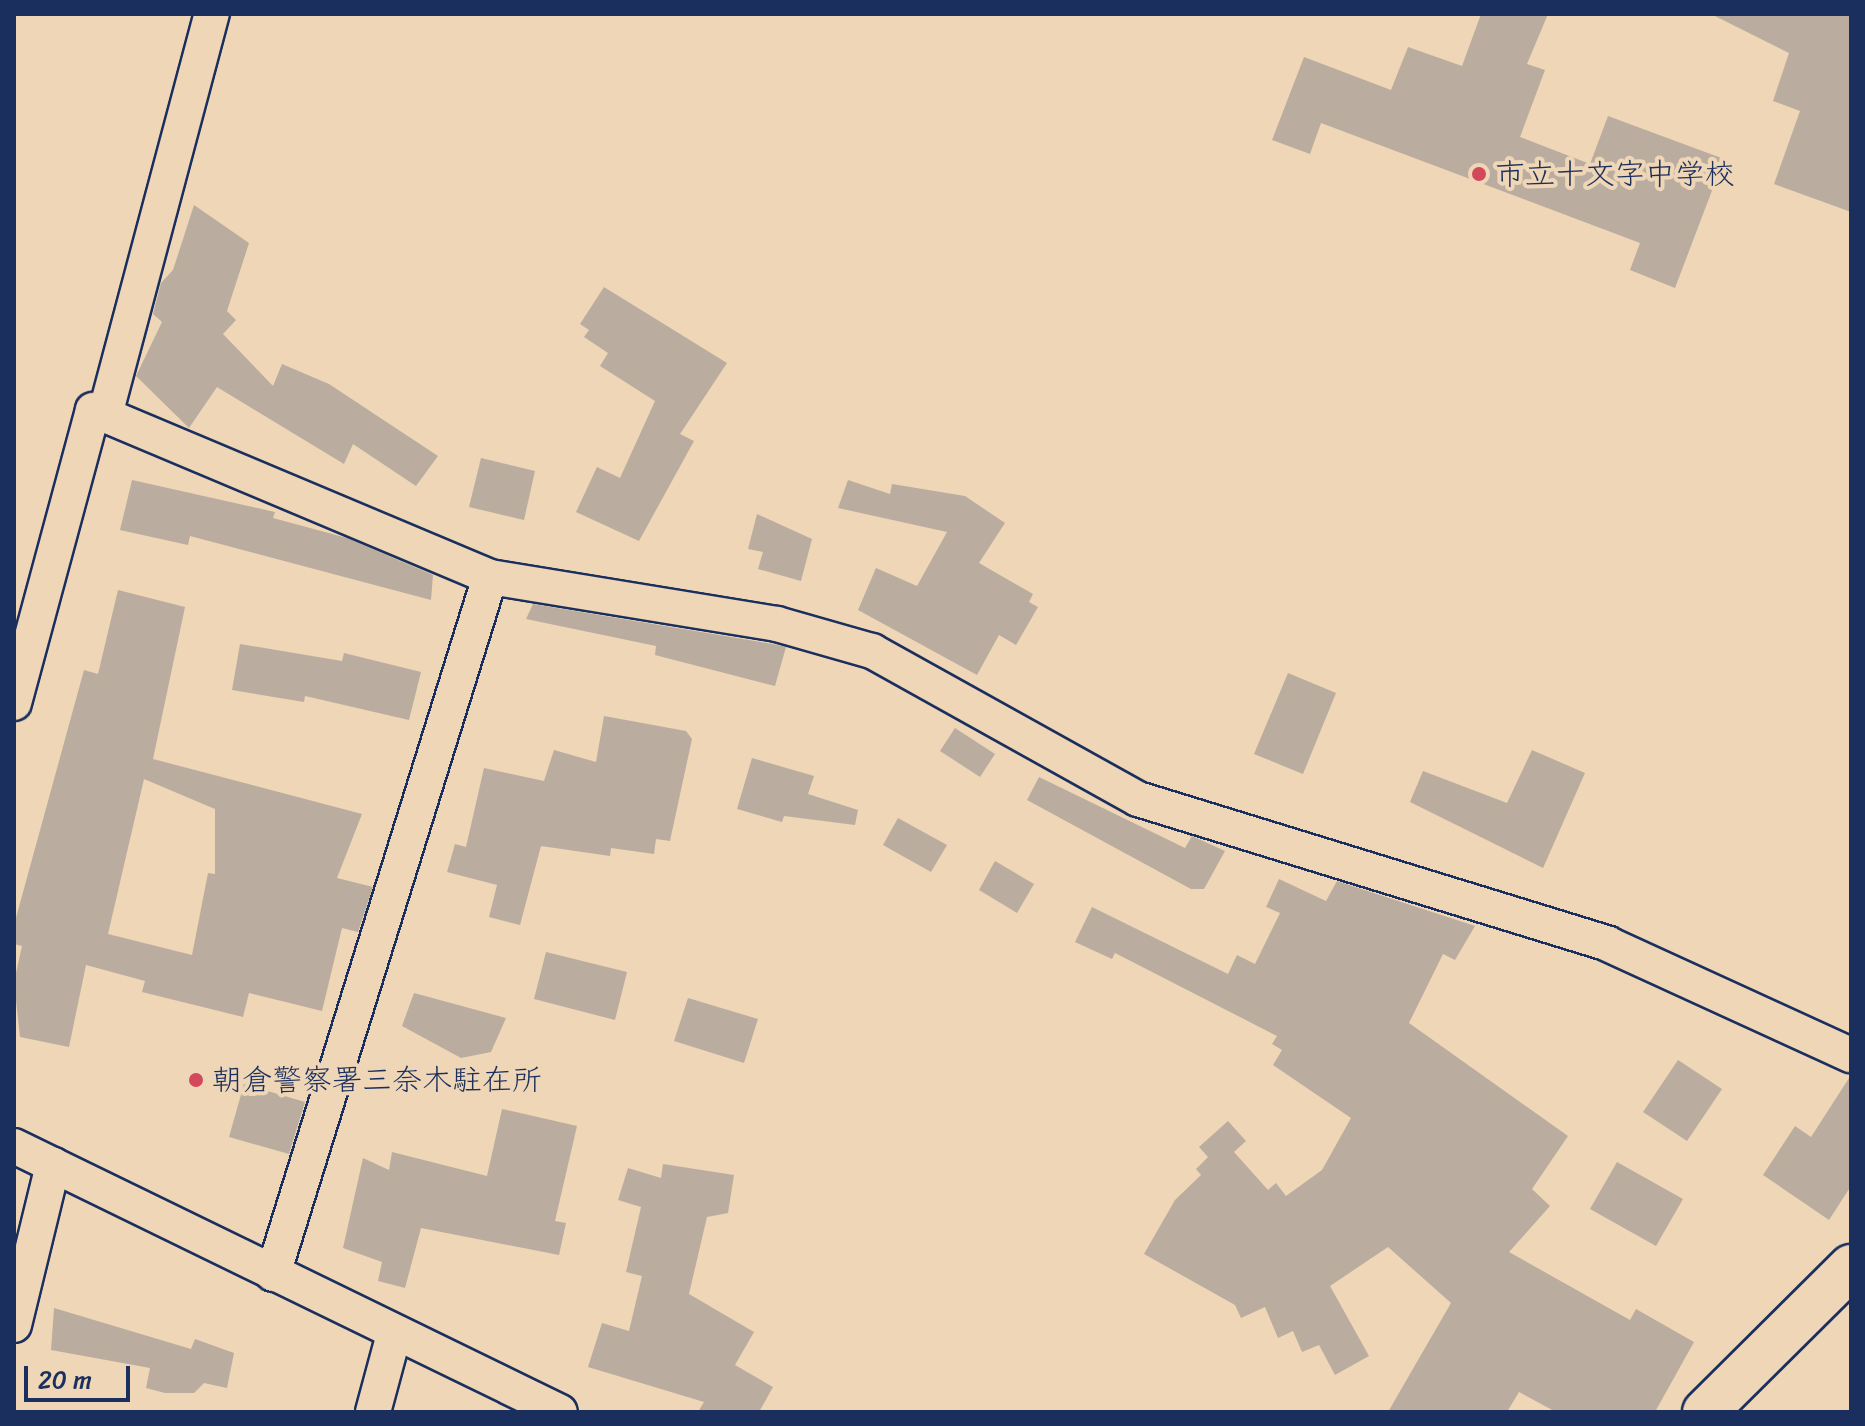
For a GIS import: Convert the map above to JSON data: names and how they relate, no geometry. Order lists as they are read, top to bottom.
{
  "places": ["市立十文字中学校", "朝倉警察署三奈木駐在所"],
  "scale_bar": "20 m"
}
